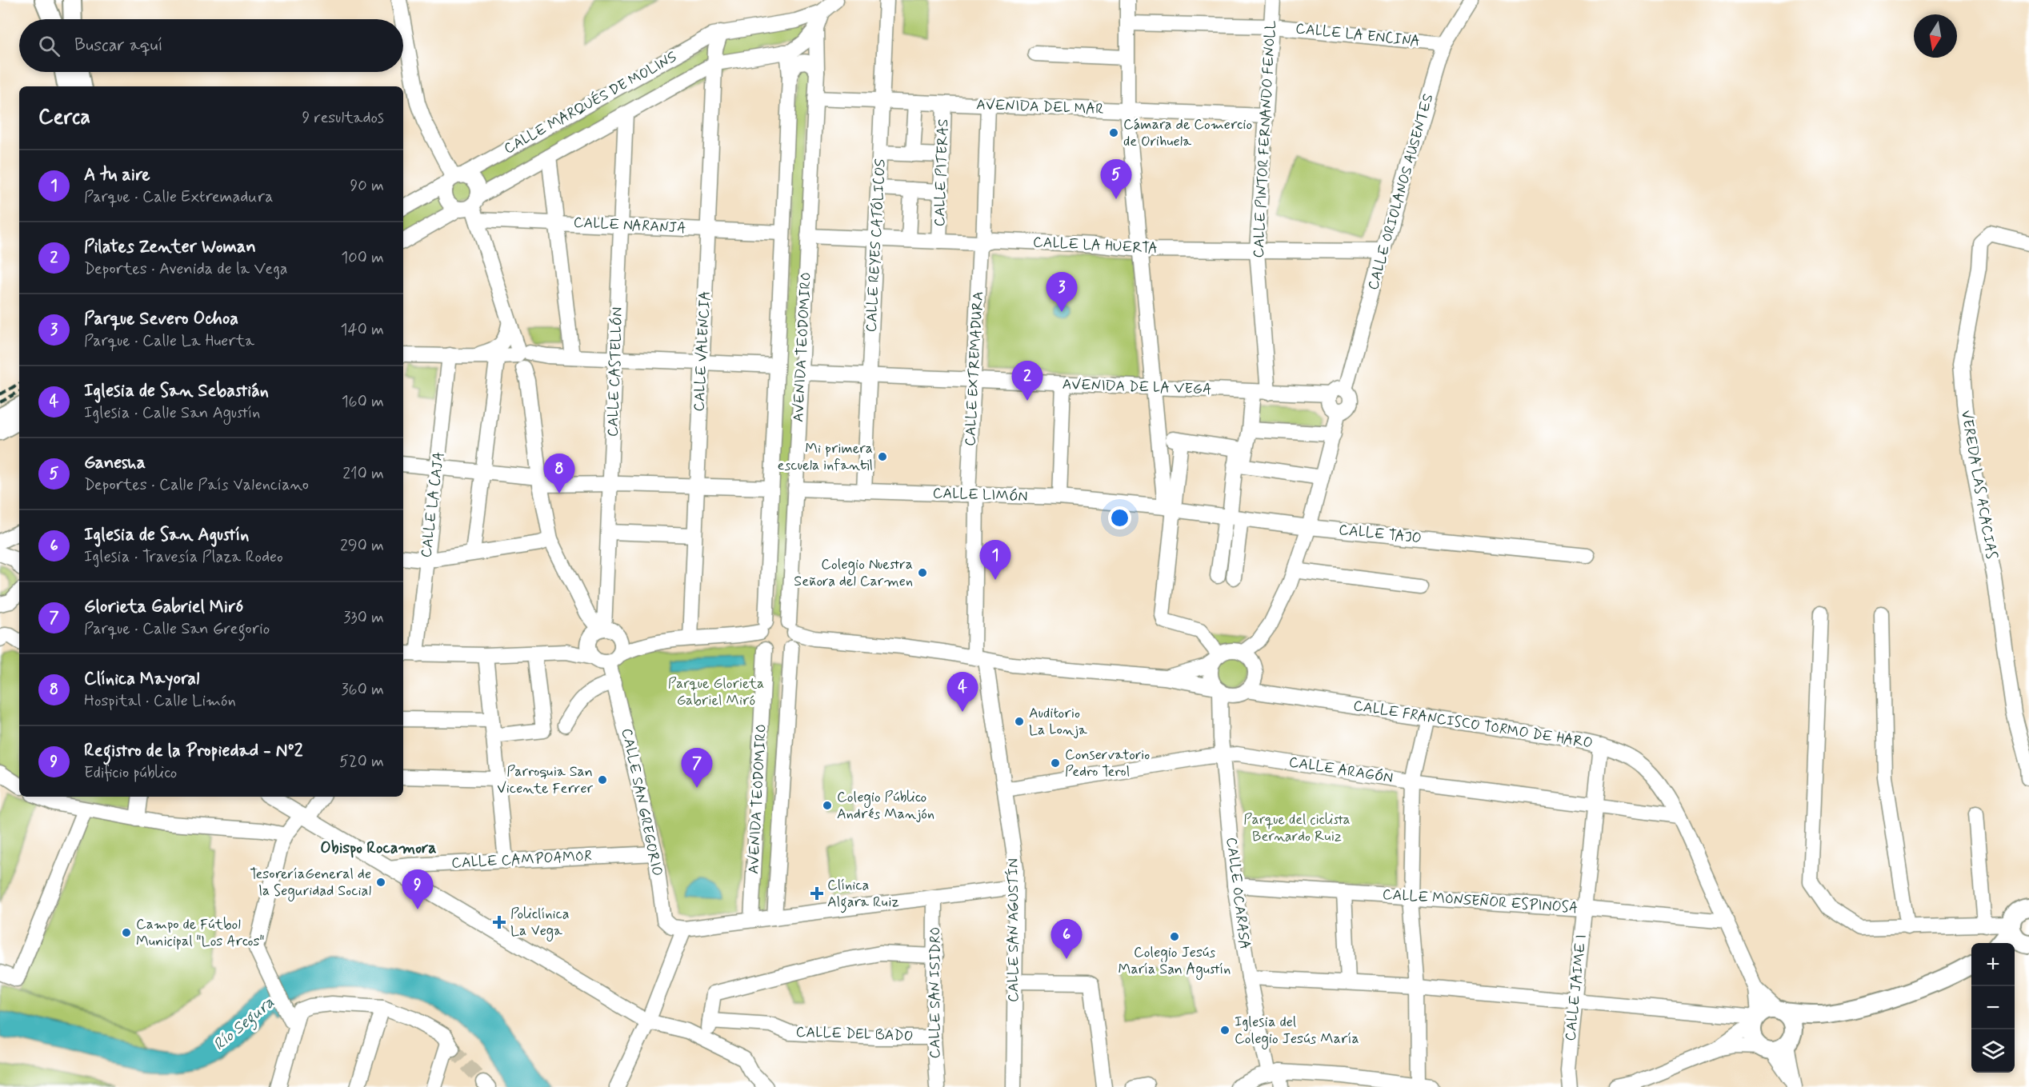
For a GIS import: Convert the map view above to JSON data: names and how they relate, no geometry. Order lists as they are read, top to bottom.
{
  "streets": {
    "street": [
      "CALLE LA ENCINA",
      "CALLE MARQUÉS DE MOLINS",
      "AVENIDA DEL MAR",
      "CALLE PINTOR FERNANDO FENOLL",
      "CALLE PITERAS",
      "CALLE ORIOLANOS AUSENTES",
      "CALLE NARANJA",
      "CALLE REYES CATÓLICOS",
      "CALLE LA HUERTA",
      "AVENIDA TEODOMIRO",
      "CALLE VALENCIA",
      "CALLE EXTREMADURA",
      "CALLE CASTELLÓN",
      "AVENIDA DE LA VEGA",
      "VEREDA LAS ACACIAS",
      "CALLE LIMÓN",
      "CALLE LA CAJA",
      "CALLE TAJO",
      "CALLE FRANCISCO TORMO DE HARO",
      "CALLE ARAGÓN",
      "CALLE SAN GREGORIO",
      "CALLE CAMPOAMOR",
      "CALLE OCARASA",
      "CALLE MONSEÑOR ESPINOSA",
      "CALLE SAN AGUSTÍN",
      "CALLE JAIME I",
      "CALLE SAN ISIDRO",
      "CALLE DEL BADO"
    ]
  },
  "crossings": [
    ["CALLE LA ENCINA", "CALLE PINTOR FERNANDO FENOLL"],
    ["CALLE LA ENCINA", "CALLE ORIOLANOS AUSENTES"],
    ["CALLE MARQUÉS DE MOLINS", "AVENIDA TEODOMIRO"],
    ["CALLE MARQUÉS DE MOLINS", "CALLE VALENCIA"],
    ["CALLE MARQUÉS DE MOLINS", "CALLE CASTELLÓN"],
    ["AVENIDA DEL MAR", "CALLE PINTOR FERNANDO FENOLL"],
    ["AVENIDA DEL MAR", "CALLE PITERAS"],
    ["AVENIDA DEL MAR", "CALLE REYES CATÓLICOS"],
    ["AVENIDA DEL MAR", "AVENIDA TEODOMIRO"],
    ["AVENIDA DEL MAR", "CALLE EXTREMADURA"],
    ["CALLE PINTOR FERNANDO FENOLL", "CALLE LA HUERTA"],
    ["CALLE PINTOR FERNANDO FENOLL", "AVENIDA DE LA VEGA"],
    ["CALLE PITERAS", "CALLE LA HUERTA"],
    ["CALLE ORIOLANOS AUSENTES", "CALLE LA HUERTA"],
    ["CALLE ORIOLANOS AUSENTES", "AVENIDA DE LA VEGA"],
    ["CALLE NARANJA", "AVENIDA TEODOMIRO"],
    ["CALLE NARANJA", "CALLE VALENCIA"],
    ["CALLE NARANJA", "CALLE CASTELLÓN"],
    ["CALLE REYES CATÓLICOS", "CALLE LA HUERTA"],
    ["CALLE REYES CATÓLICOS", "AVENIDA DE LA VEGA"],
    ["CALLE REYES CATÓLICOS", "CALLE LIMÓN"],
    ["CALLE LA HUERTA", "AVENIDA TEODOMIRO"],
    ["CALLE LA HUERTA", "CALLE EXTREMADURA"],
    ["AVENIDA TEODOMIRO", "AVENIDA DE LA VEGA"],
    ["AVENIDA TEODOMIRO", "CALLE LIMÓN"],
    ["CALLE EXTREMADURA", "AVENIDA DE LA VEGA"],
    ["CALLE EXTREMADURA", "CALLE LIMÓN"],
    ["CALLE EXTREMADURA", "CALLE SAN AGUSTÍN"],
    ["CALLE CASTELLÓN", "CALLE SAN GREGORIO"],
    ["CALLE LIMÓN", "CALLE TAJO"],
    ["CALLE FRANCISCO TORMO DE HARO", "CALLE ARAGÓN"],
    ["CALLE FRANCISCO TORMO DE HARO", "CALLE OCARASA"],
    ["CALLE FRANCISCO TORMO DE HARO", "CALLE MONSEÑOR ESPINOSA"],
    ["CALLE FRANCISCO TORMO DE HARO", "CALLE JAIME I"],
    ["CALLE ARAGÓN", "CALLE OCARASA"],
    ["CALLE ARAGÓN", "CALLE SAN AGUSTÍN"],
    ["CALLE ARAGÓN", "CALLE JAIME I"],
    ["CALLE SAN GREGORIO", "CALLE CAMPOAMOR"],
    ["CALLE OCARASA", "CALLE MONSEÑOR ESPINOSA"],
    ["CALLE MONSEÑOR ESPINOSA", "CALLE JAIME I"],
    ["CALLE SAN ISIDRO", "CALLE DEL BADO"]
  ],
  "districts": ["Obispo Rocamora"],
  "water": ["Río Segura"],
  "parks": ["Parque Glorieta Gabriel Miró", "Parque del ciclista Bernardo Ruiz"],
  "places": {
    "other": [
      "Cámara de Comercio de Orihuela",
      "Mi primera escuela infantil",
      "Colegio Nuestra Señora del Carmen",
      "Auditorio La Lonja",
      "Conservatorio Pedro Terol",
      "Parroquia San Vicente Ferrer",
      "Colegio Público Andrés Manjón",
      "TesoreríaGeneral de la Seguridad Social",
      "Campo de Fútbol Municipal \"Los Arcos\"",
      "Colegio Jesús María San Agustín",
      "Iglesia del Colegio Jesús María"
    ],
    "health": ["Clínica Algara Ruiz", "Policlínica La Vega"]
  },
  "north": "bottom",
  "page": {
    "search": "Buscar aquí",
    "heading": ["Cerca", "9 resultados"],
    "list": [
      {
        "mark": "1",
        "name": "A tu aire",
        "note": "Parque · Calle Extremadura",
        "value": "90 m"
      },
      {
        "mark": "2",
        "name": "Pilates Zenter Woman",
        "note": "Deportes · Avenida de la Vega",
        "value": "100 m"
      },
      {
        "mark": "3",
        "name": "Parque Severo Ochoa",
        "note": "Parque · Calle La Huerta",
        "value": "140 m"
      },
      {
        "mark": "4",
        "name": "Iglesia de San Sebastián",
        "note": "Iglesia · Calle San Agustín",
        "value": "160 m"
      },
      {
        "mark": "5",
        "name": "Ganesha",
        "note": "Deportes · Calle País Valenciano",
        "value": "210 m"
      },
      {
        "mark": "6",
        "name": "Iglesia de San Agustín",
        "note": "Iglesia · Travesía Plaza Rodeo",
        "value": "290 m"
      },
      {
        "mark": "7",
        "name": "Glorieta Gabriel Miró",
        "note": "Parque · Calle San Gregorio",
        "value": "330 m"
      },
      {
        "mark": "8",
        "name": "Clínica Mayoral",
        "note": "Hospital · Calle Limón",
        "value": "360 m"
      },
      {
        "mark": "9",
        "name": "Registro de la Propiedad - Nº2",
        "note": "Edificio público",
        "value": "520 m"
      }
    ],
    "pins": [
      "5",
      "3",
      "2",
      "8",
      "1",
      "4",
      "7",
      "9",
      "6"
    ],
    "map_buttons": ["+", "−"]
  }
}
